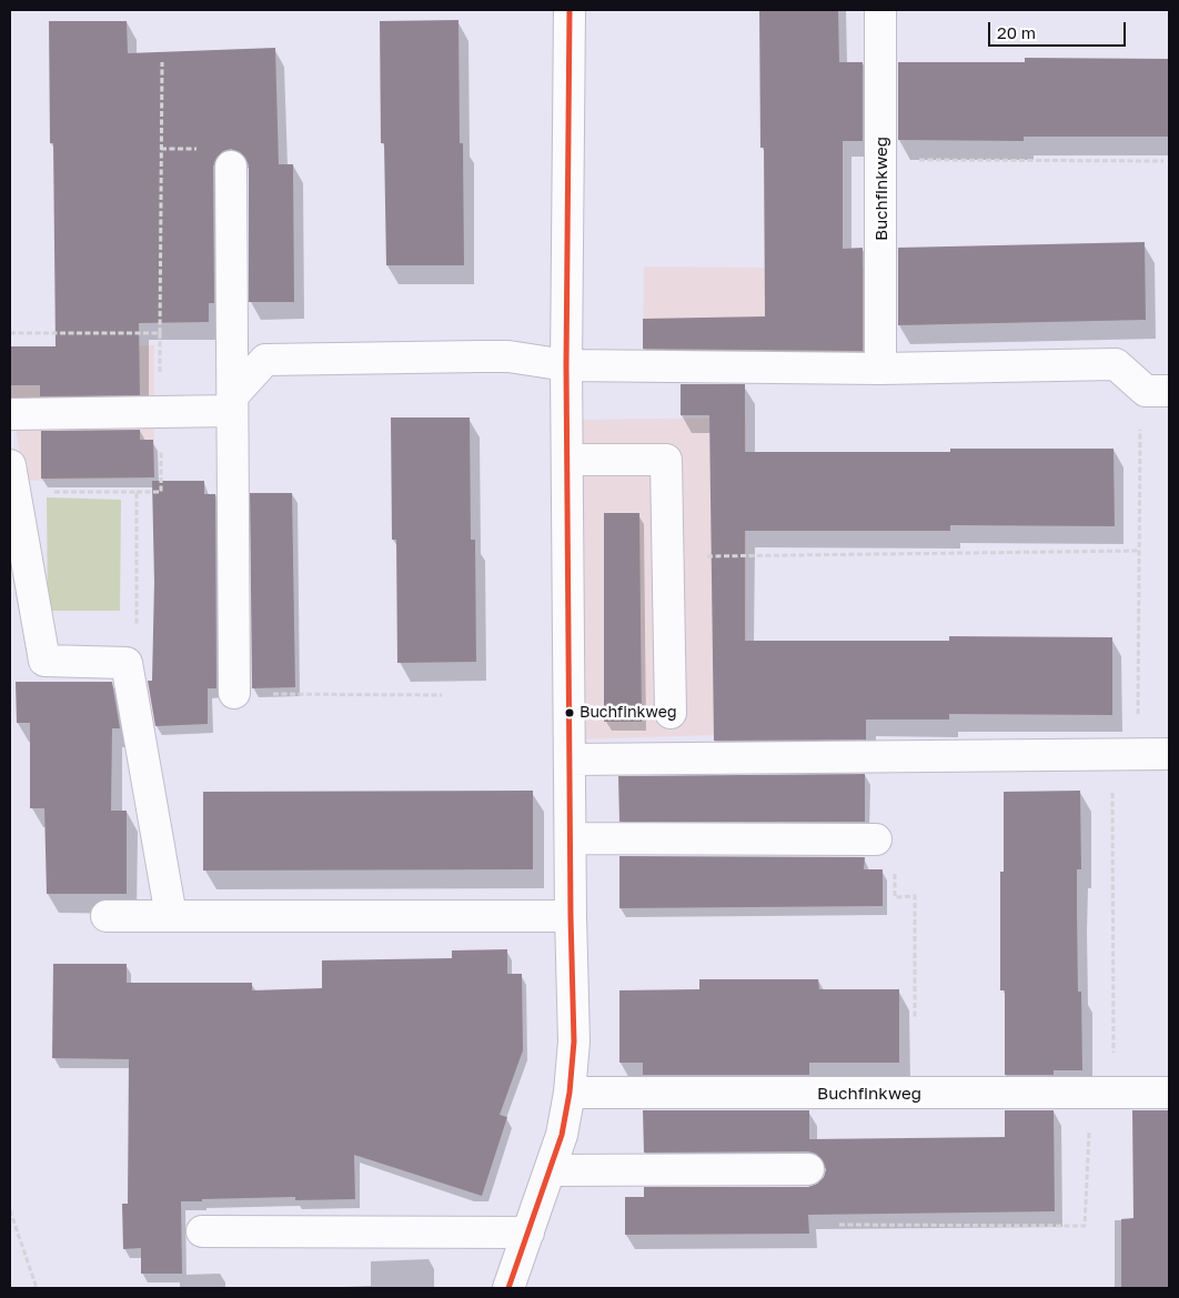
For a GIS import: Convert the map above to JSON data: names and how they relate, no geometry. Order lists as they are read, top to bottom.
{
  "streets": {
    "street": ["Buchfinkweg"]
  },
  "places": ["Buchfinkweg"],
  "scale_bar": "20 m"
}
